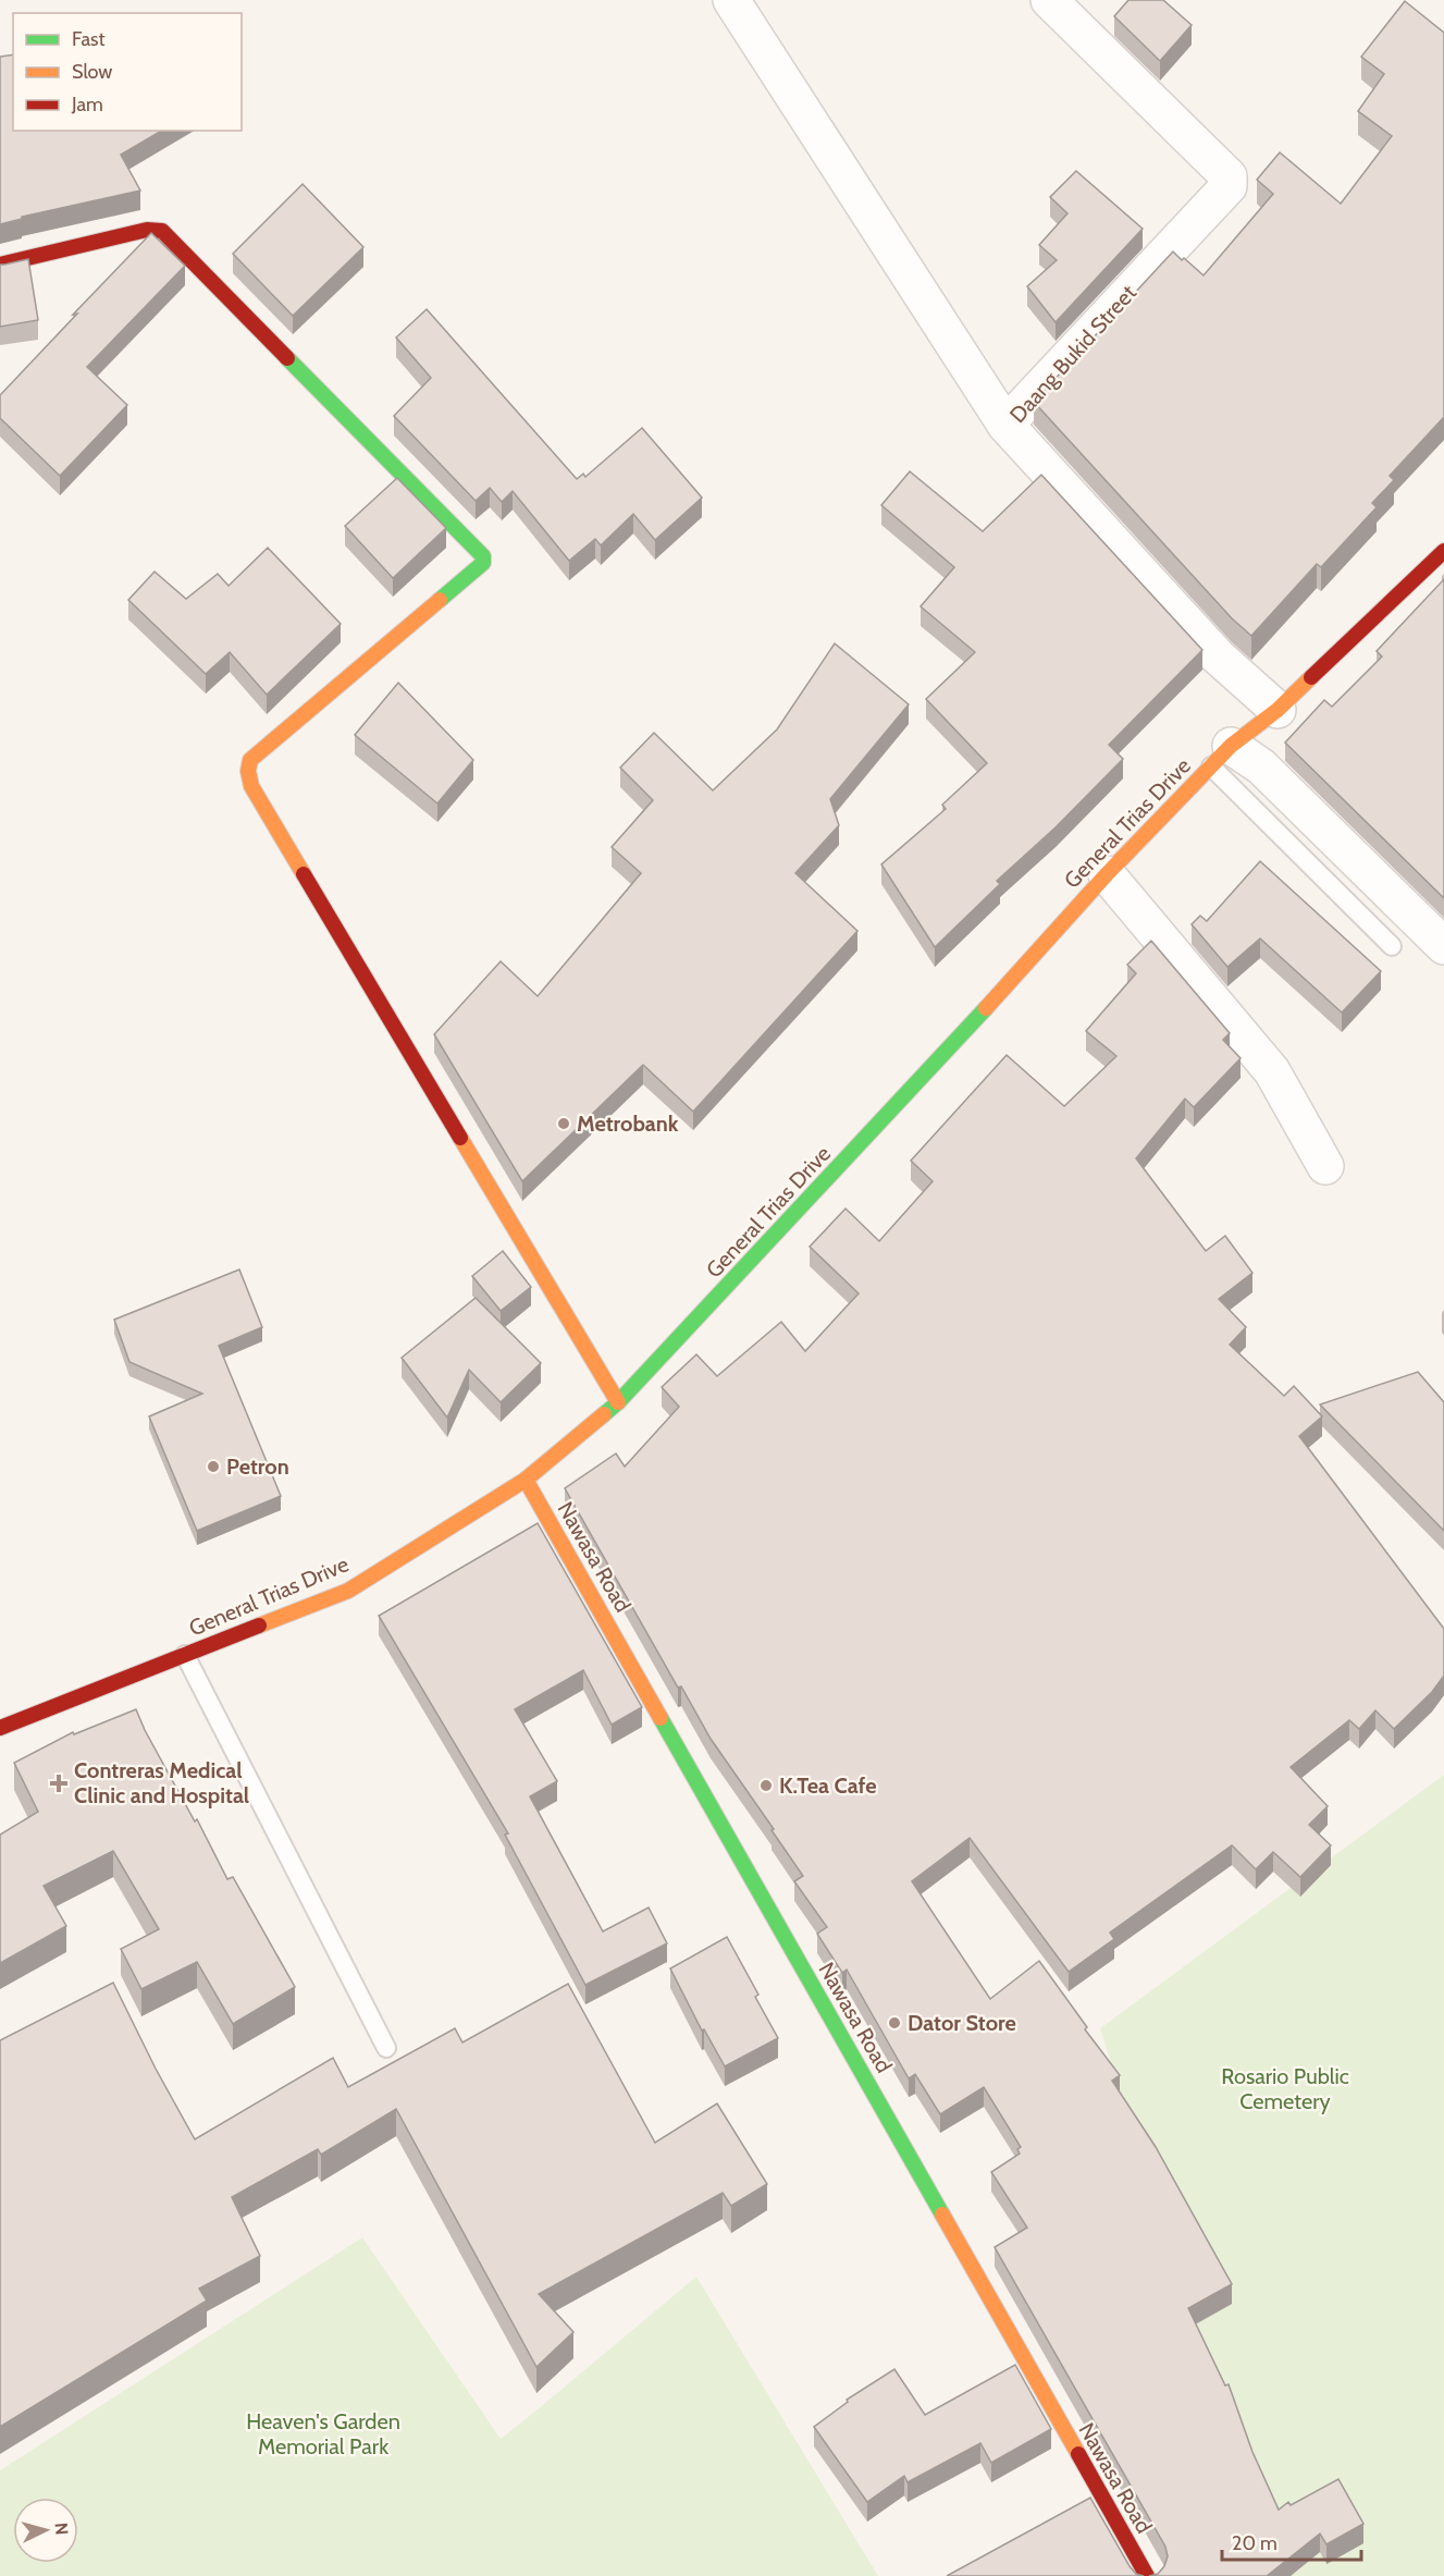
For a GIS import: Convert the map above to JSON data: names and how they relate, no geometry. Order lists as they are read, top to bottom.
{
  "streets": {
    "street": ["Daang Bukid Street", "General Trias Drive", "Nawasa Road"]
  },
  "crossings": [
    ["Daang Bukid Street", "General Trias Drive"],
    ["General Trias Drive", "Nawasa Road"]
  ],
  "parks": ["Rosario Public Cemetery", "Heaven's Garden Memorial Park"],
  "places": {
    "other": [
      "Metrobank",
      "Petron",
      "K.Tea Cafe",
      "Dator Store"
    ],
    "health": ["Contreras Medical Clinic and Hospital"]
  },
  "legend": ["Fast", "Slow", "Jam"],
  "scale_bar": "20 m",
  "north": "right"
}
